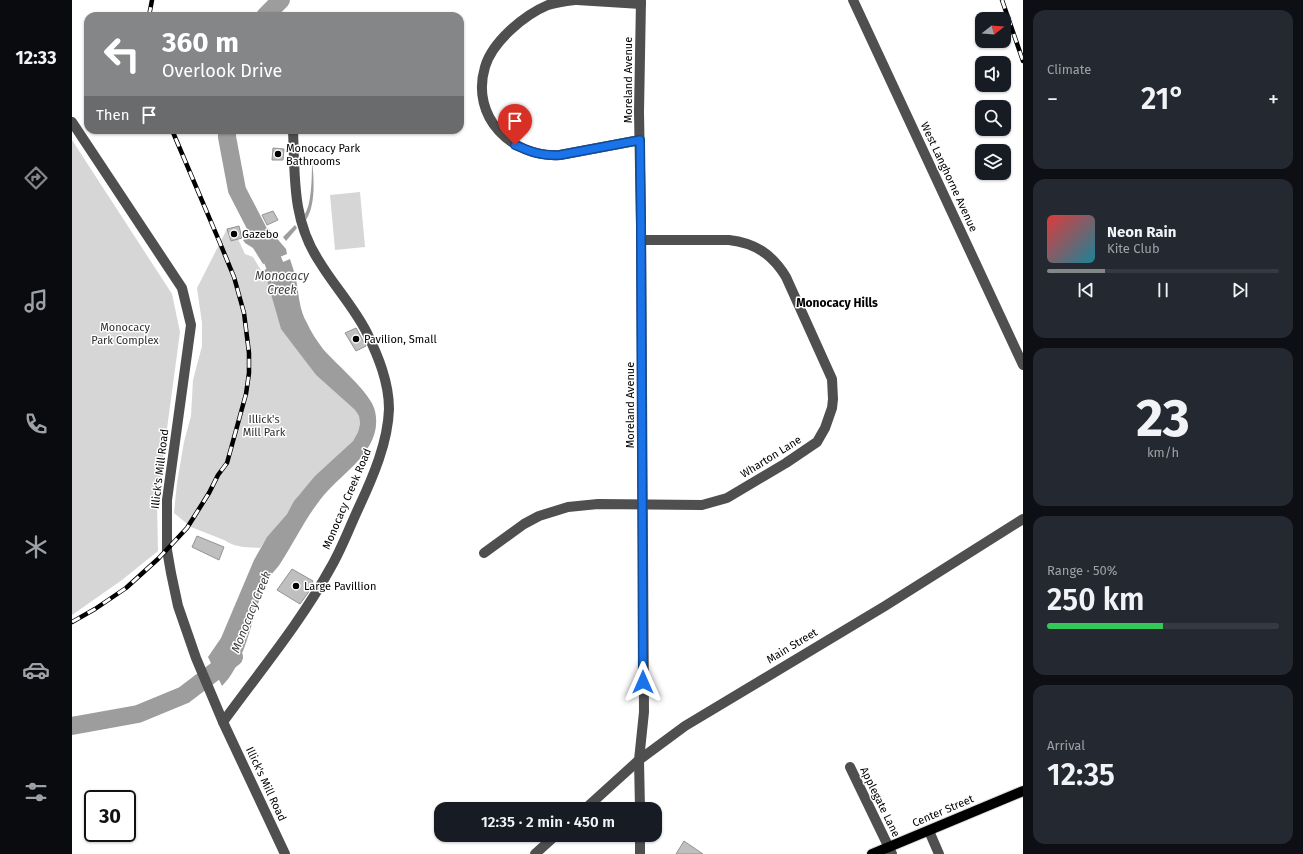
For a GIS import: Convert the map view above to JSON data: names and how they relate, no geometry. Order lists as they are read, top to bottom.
{
  "streets": {
    "main road": ["Center Street"],
    "street": [
      "Moreland Avenue",
      "West Langhorne Avenue",
      "Wharton Lane",
      "Illick's Mill Road",
      "Monocacy Creek Road",
      "Main Street",
      "Applegate Lane"
    ]
  },
  "crossings": [
    ["Moreland Avenue", "Wharton Lane"],
    ["Moreland Avenue", "Main Street"],
    ["Illick's Mill Road", "Monocacy Creek Road"],
    ["Applegate Lane", "Center Street"]
  ],
  "districts": ["Monocacy Hills"],
  "water": ["Monocacy Creek"],
  "parks": ["Monocacy Park Complex", "Illick's Mill Park"],
  "places": [
    "Monocacy Park Bathrooms",
    "Gazebo",
    "Pavilion, Small",
    "Large Pavillion"
  ],
  "north": "right",
  "page": {
    "tabs": "12:33",
    "tile": [
      "Climate",
      ["23", "km/h"],
      ["Range · 50%", "250 km"],
      ["Arrival", "12:35"]
    ],
    "turn": ["360 m", "Overlook Drive"],
    "heat": ["−", "21°", "+"],
    "then": "Then",
    "song": ["Neon Rain", "Kite Club"],
    "limit": "30",
    "trip": "12:35 · 2 min · 450 m"
  }
}
